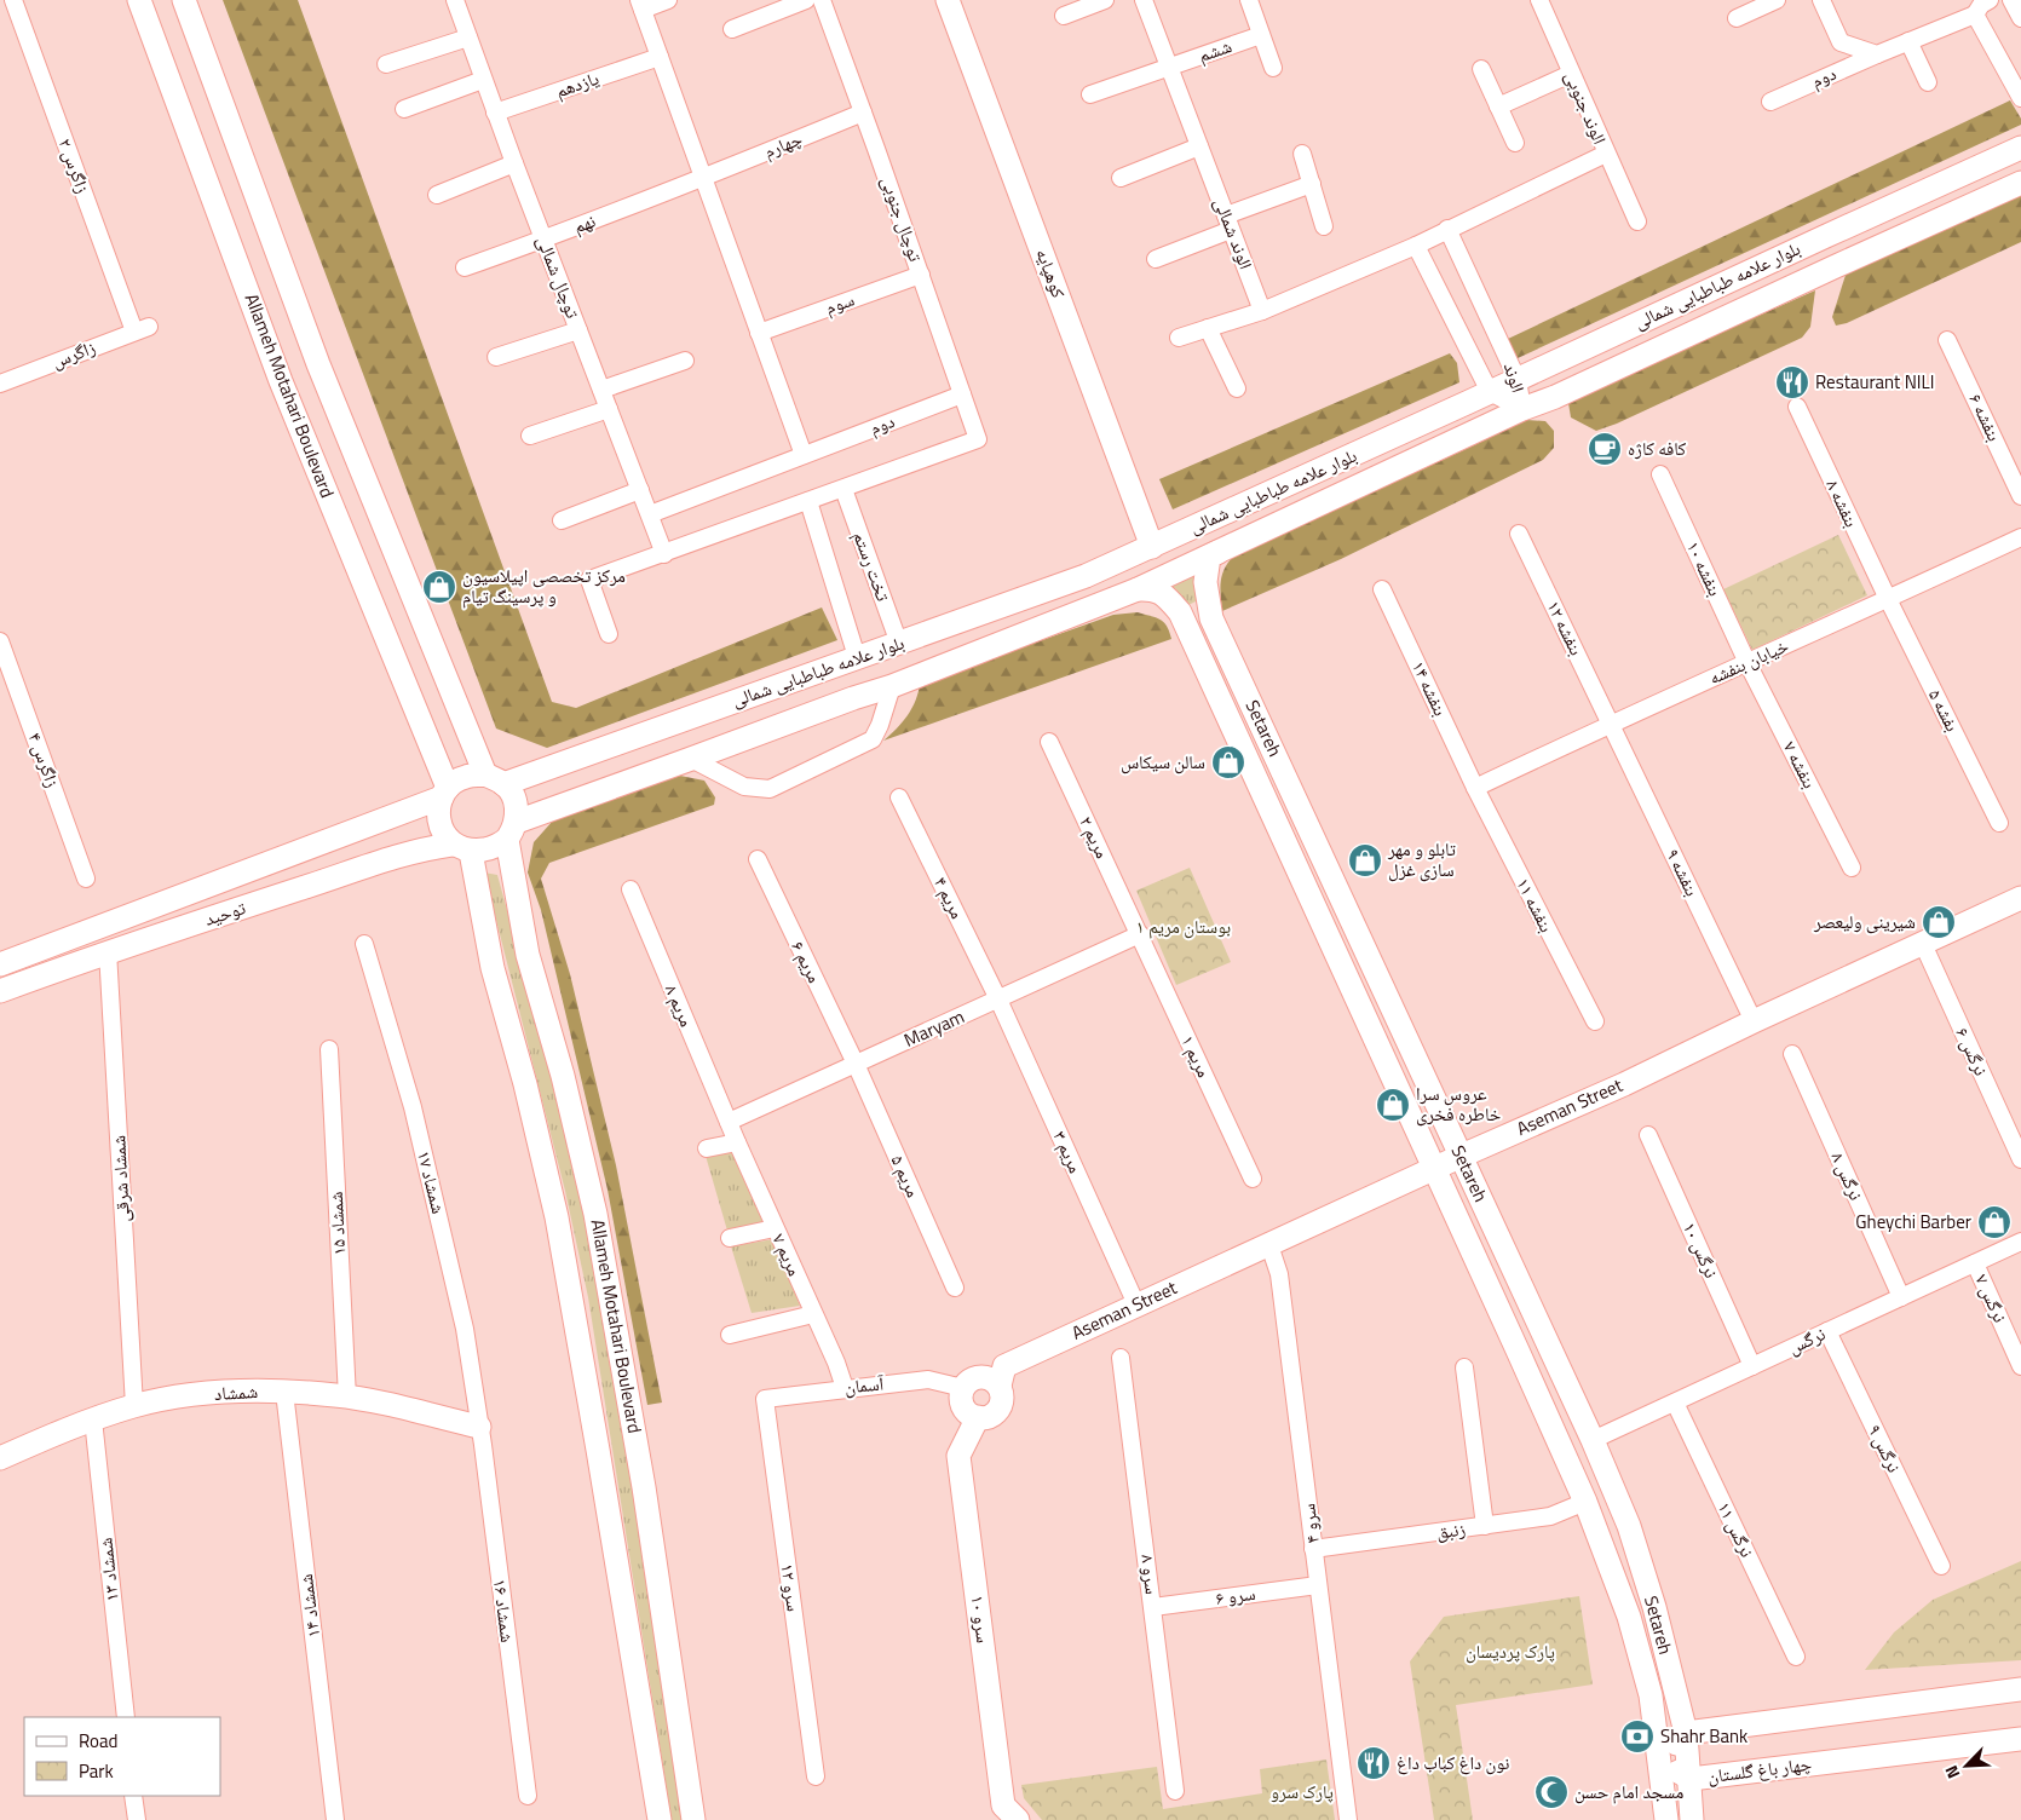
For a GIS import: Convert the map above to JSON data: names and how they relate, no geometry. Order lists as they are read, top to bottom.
{
  "streets": {
    "street": [
      "ششم",
      "دوم",
      "یازدهم",
      "الوند جنوبی",
      "چهارم",
      "زاگرس ۲",
      "توچال جنوبی",
      "نهم",
      "الوند شمالی",
      "کوهپایه",
      "توچال شمالی",
      "بلوار علامه طباطبایی شمالی",
      "سوم",
      "زاگرس",
      "الوند",
      "Allameh Motahari Boulevard",
      "بنفشه ۶",
      "بنفشه ۸",
      "تخت رستم",
      "بنفشه ۱۰",
      "بنفشه ۱۲",
      "خیابان بنفشه",
      "بنفشه ۱۴",
      "بفشه ۵",
      "Setareh",
      "زاگرس ۴",
      "بنفشه ۷",
      "مریم ۲",
      "بنفشه ۹",
      "مریم ۴",
      "بنفشه ۱۱",
      "توحید",
      "مریم ۶",
      "مریم ۸",
      "Maryam",
      "نرگس ۶",
      "مریم ۱",
      "Aseman Street",
      "مریم ۳",
      "مریم ۵",
      "نرگس ۸",
      "شمشاد شرقی",
      "شمشاد ۱۷",
      "شمشاد ۱۵",
      "نرگس ۱۰",
      "مریم ۷",
      "نرگس ۷",
      "نرگس",
      "آسمان",
      "شمشاد",
      "نرگس ۹",
      "سرو ۴",
      "نرگس ۱۱",
      "زنبق",
      "شمشاد ۱۳",
      "سرو ۸",
      "سرو ۱۲",
      "سرو ۶",
      "شمشاد ۱۴",
      "شمشاد ۱۶",
      "سرو ۱۰",
      "چهار باغ گلستان"
    ]
  },
  "crossings": [
    ["ششم", "الوند شمالی"],
    ["دوم", "توچال جنوبی"],
    ["یازدهم", "توچال شمالی"],
    ["الوند جنوبی", "الوند"],
    ["چهارم", "توچال جنوبی"],
    ["چهارم", "نهم"],
    ["زاگرس ۲", "زاگرس"],
    ["توچال جنوبی", "سوم"],
    ["توچال جنوبی", "تخت رستم"],
    ["نهم", "توچال شمالی"],
    ["کوهپایه", "بلوار علامه طباطبایی شمالی"],
    ["بلوار علامه طباطبایی شمالی", "الوند"],
    ["بلوار علامه طباطبایی شمالی", "Allameh Motahari Boulevard"],
    ["بلوار علامه طباطبایی شمالی", "تخت رستم"],
    ["بلوار علامه طباطبایی شمالی", "Setareh"],
    ["بلوار علامه طباطبایی شمالی", "توحید"],
    ["Allameh Motahari Boulevard", "توحید"],
    ["بنفشه ۸", "خیابان بنفشه"],
    ["بنفشه ۸", "بفشه ۵"],
    ["بنفشه ۱۰", "خیابان بنفشه"],
    ["بنفشه ۱۰", "بنفشه ۷"],
    ["بنفشه ۱۲", "خیابان بنفشه"],
    ["بنفشه ۱۲", "بنفشه ۹"],
    ["خیابان بنفشه", "بنفشه ۱۴"],
    ["خیابان بنفشه", "بفشه ۵"],
    ["خیابان بنفشه", "بنفشه ۷"],
    ["خیابان بنفشه", "بنفشه ۹"],
    ["خیابان بنفشه", "بنفشه ۱۱"],
    ["بنفشه ۱۴", "بنفشه ۱۱"],
    ["Setareh", "Aseman Street"],
    ["Setareh", "نرگس"],
    ["Setareh", "زنبق"],
    ["Setareh", "چهار باغ گلستان"],
    ["مریم ۲", "Maryam"],
    ["مریم ۲", "مریم ۱"],
    ["بنفشه ۹", "Aseman Street"],
    ["مریم ۴", "Maryam"],
    ["مریم ۴", "مریم ۳"],
    ["توحید", "شمشاد شرقی"],
    ["مریم ۶", "Maryam"],
    ["مریم ۶", "مریم ۵"],
    ["مریم ۸", "Maryam"],
    ["مریم ۸", "مریم ۷"],
    ["Maryam", "مریم ۱"],
    ["Maryam", "مریم ۳"],
    ["Maryam", "مریم ۵"],
    ["Maryam", "مریم ۷"],
    ["نرگس ۶", "Aseman Street"],
    ["Aseman Street", "مریم ۳"],
    ["Aseman Street", "آسمان"],
    ["Aseman Street", "سرو ۴"],
    ["Aseman Street", "سرو ۱۰"],
    ["نرگس ۸", "نرگس"],
    ["شمشاد شرقی", "شمشاد"],
    ["شمشاد ۱۷", "شمشاد"],
    ["شمشاد ۱۷", "شمشاد ۱۶"],
    ["شمشاد ۱۵", "شمشاد"],
    ["نرگس ۱۰", "نرگس"],
    ["مریم ۷", "آسمان"],
    ["نرگس ۷", "نرگس"],
    ["نرگس", "نرگس ۹"],
    ["نرگس", "نرگس ۱۱"],
    ["آسمان", "سرو ۱۲"],
    ["آسمان", "سرو ۱۰"],
    ["شمشاد", "شمشاد ۱۳"],
    ["شمشاد", "شمشاد ۱۴"],
    ["شمشاد", "شمشاد ۱۶"],
    ["سرو ۴", "زنبق"],
    ["سرو ۴", "سرو ۶"],
    ["سرو ۸", "سرو ۶"]
  ],
  "parks": ["بوستان مریم ۱", "پارک پردیسان", "پارک سرو"],
  "places": {
    "restaurant": ["Restaurant NILI", "نون داغ کباب داغ"],
    "cafe": ["کافه کاژه"],
    "shop": [
      "مرکز تخصصی اپیلاسیون و پرسینگ تیام",
      "سالن سیکاس",
      "تابلو و مهر سازی غزل",
      "شیرینی ولیعصر",
      "عروس سرا خاطره فخری",
      "Gheychi Barber"
    ],
    "bank": ["Shahr Bank"],
    "mosque": ["مسجد امام حسن"]
  },
  "legend": ["Road", "Park"],
  "north": "bottom left"
}
